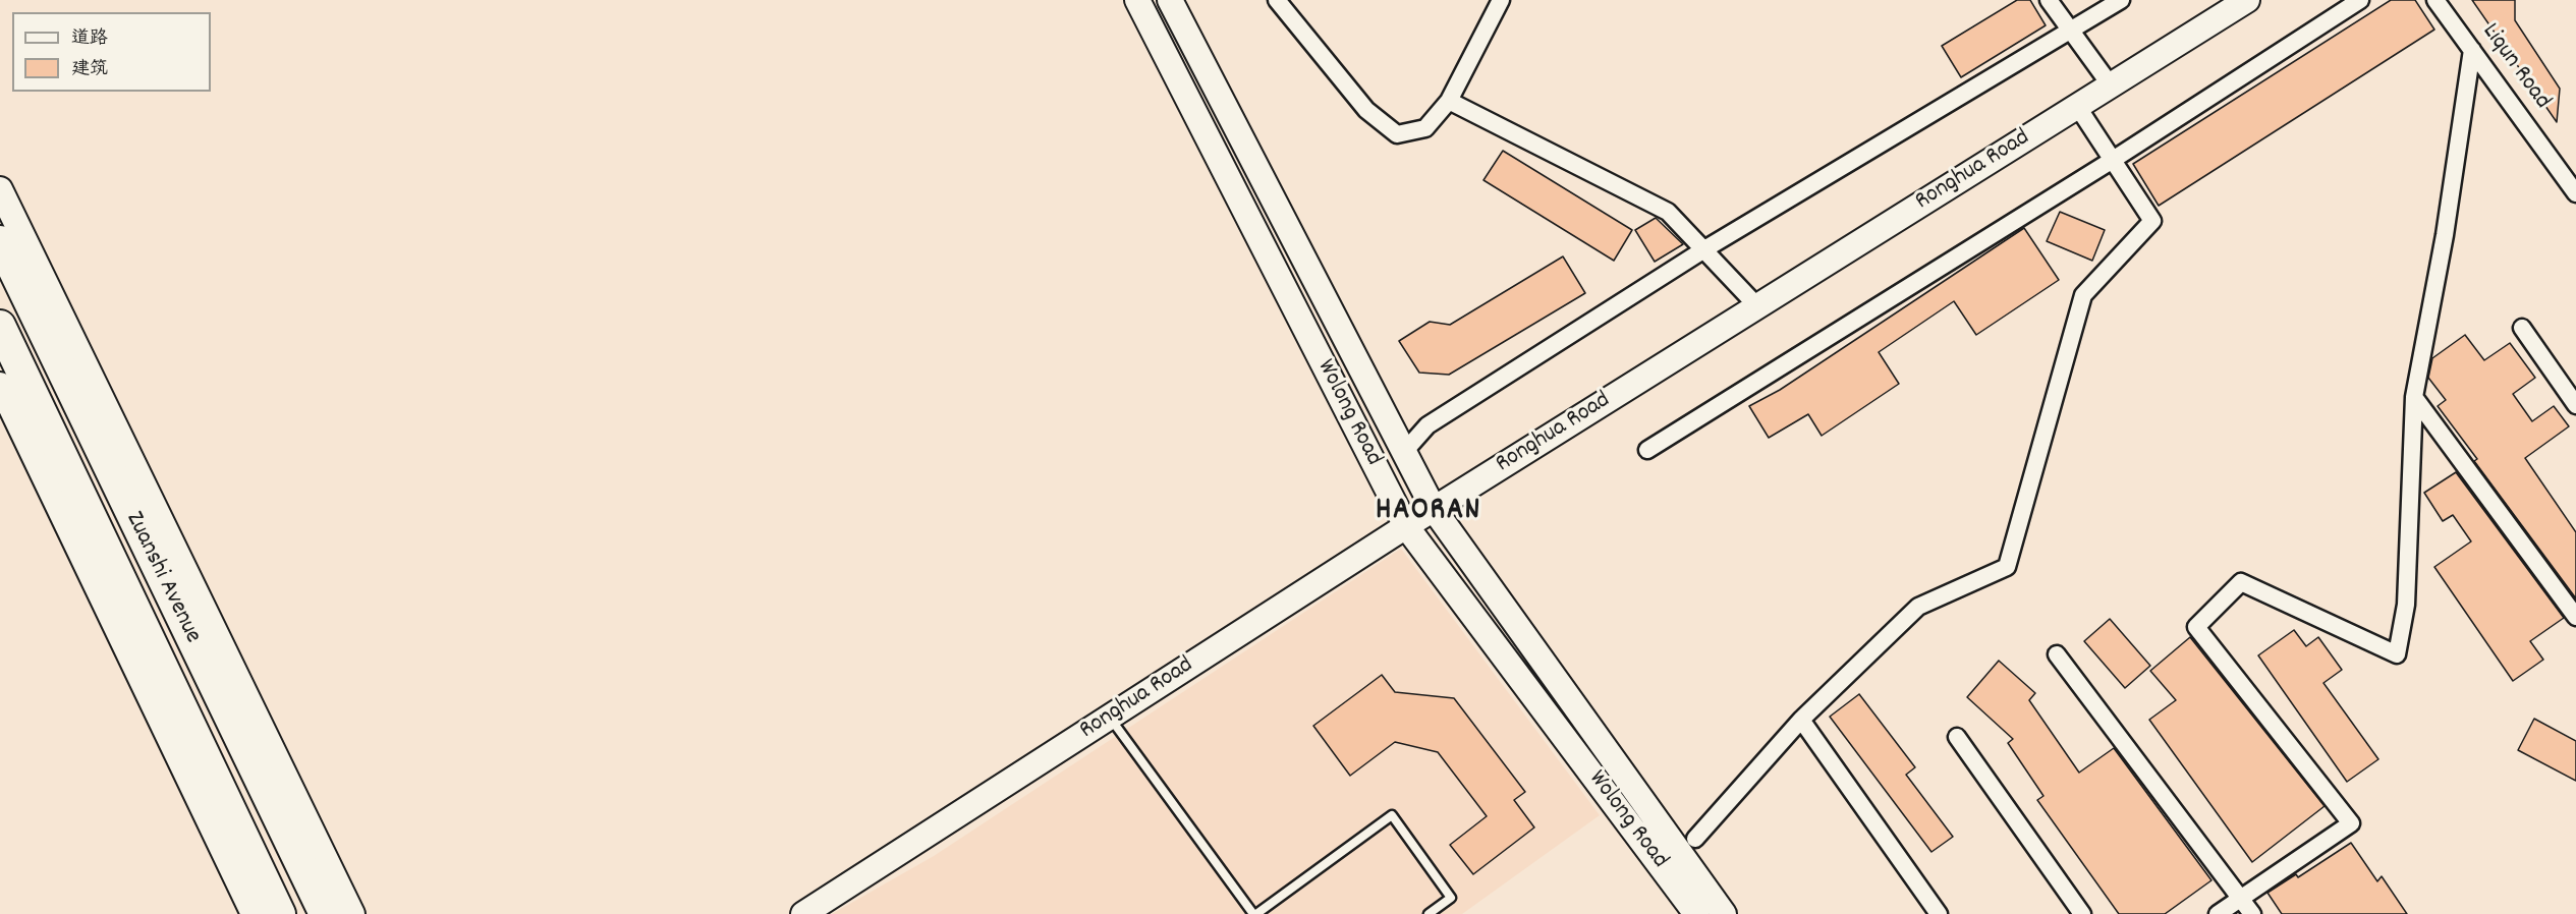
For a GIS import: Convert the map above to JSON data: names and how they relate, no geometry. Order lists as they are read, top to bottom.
{
  "streets": {
    "highway": ["Zuanshi Avenue"],
    "main road": ["Ronghua Road", "Wolong Road"],
    "street": ["Liqun Road"]
  },
  "crossings": [
    ["Ronghua Road", "Wolong Road"]
  ],
  "districts": ["HAORAN"],
  "legend": ["道路", "建筑"]
}
